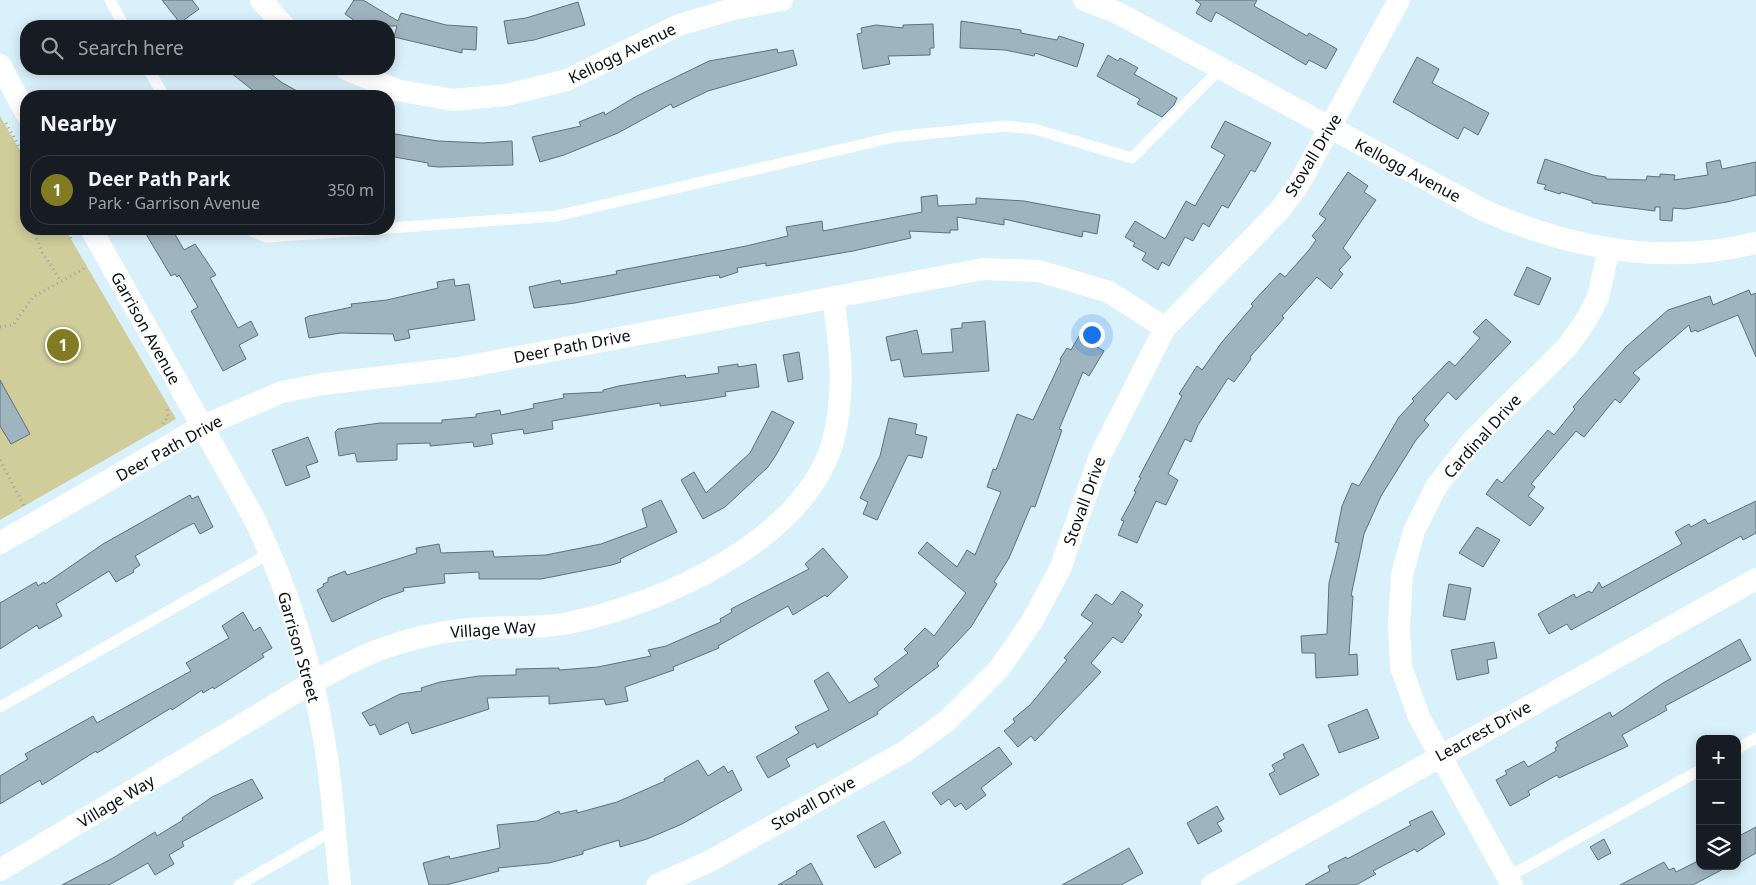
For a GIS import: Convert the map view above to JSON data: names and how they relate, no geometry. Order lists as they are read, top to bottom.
{
  "streets": {
    "street": [
      "Kellogg Avenue",
      "Stovall Drive",
      "Garrison Avenue",
      "Deer Path Drive",
      "Cardinal Drive",
      "Village Way",
      "Garrison Street",
      "Leacrest Drive"
    ]
  },
  "crossings": [
    ["Kellogg Avenue", "Stovall Drive"],
    ["Kellogg Avenue", "Cardinal Drive"],
    ["Stovall Drive", "Deer Path Drive"],
    ["Garrison Avenue", "Deer Path Drive"],
    ["Garrison Avenue", "Garrison Street"],
    ["Deer Path Drive", "Village Way"],
    ["Deer Path Drive", "Garrison Street"],
    ["Cardinal Drive", "Leacrest Drive"],
    ["Village Way", "Garrison Street"]
  ],
  "page": {
    "search": "Search here",
    "heading": "Nearby",
    "list": [
      {
        "mark": "1",
        "name": "Deer Path Park",
        "note": "Park · Garrison Avenue",
        "value": "350 m"
      }
    ],
    "pins": "1",
    "map_buttons": ["+", "−"]
  }
}
